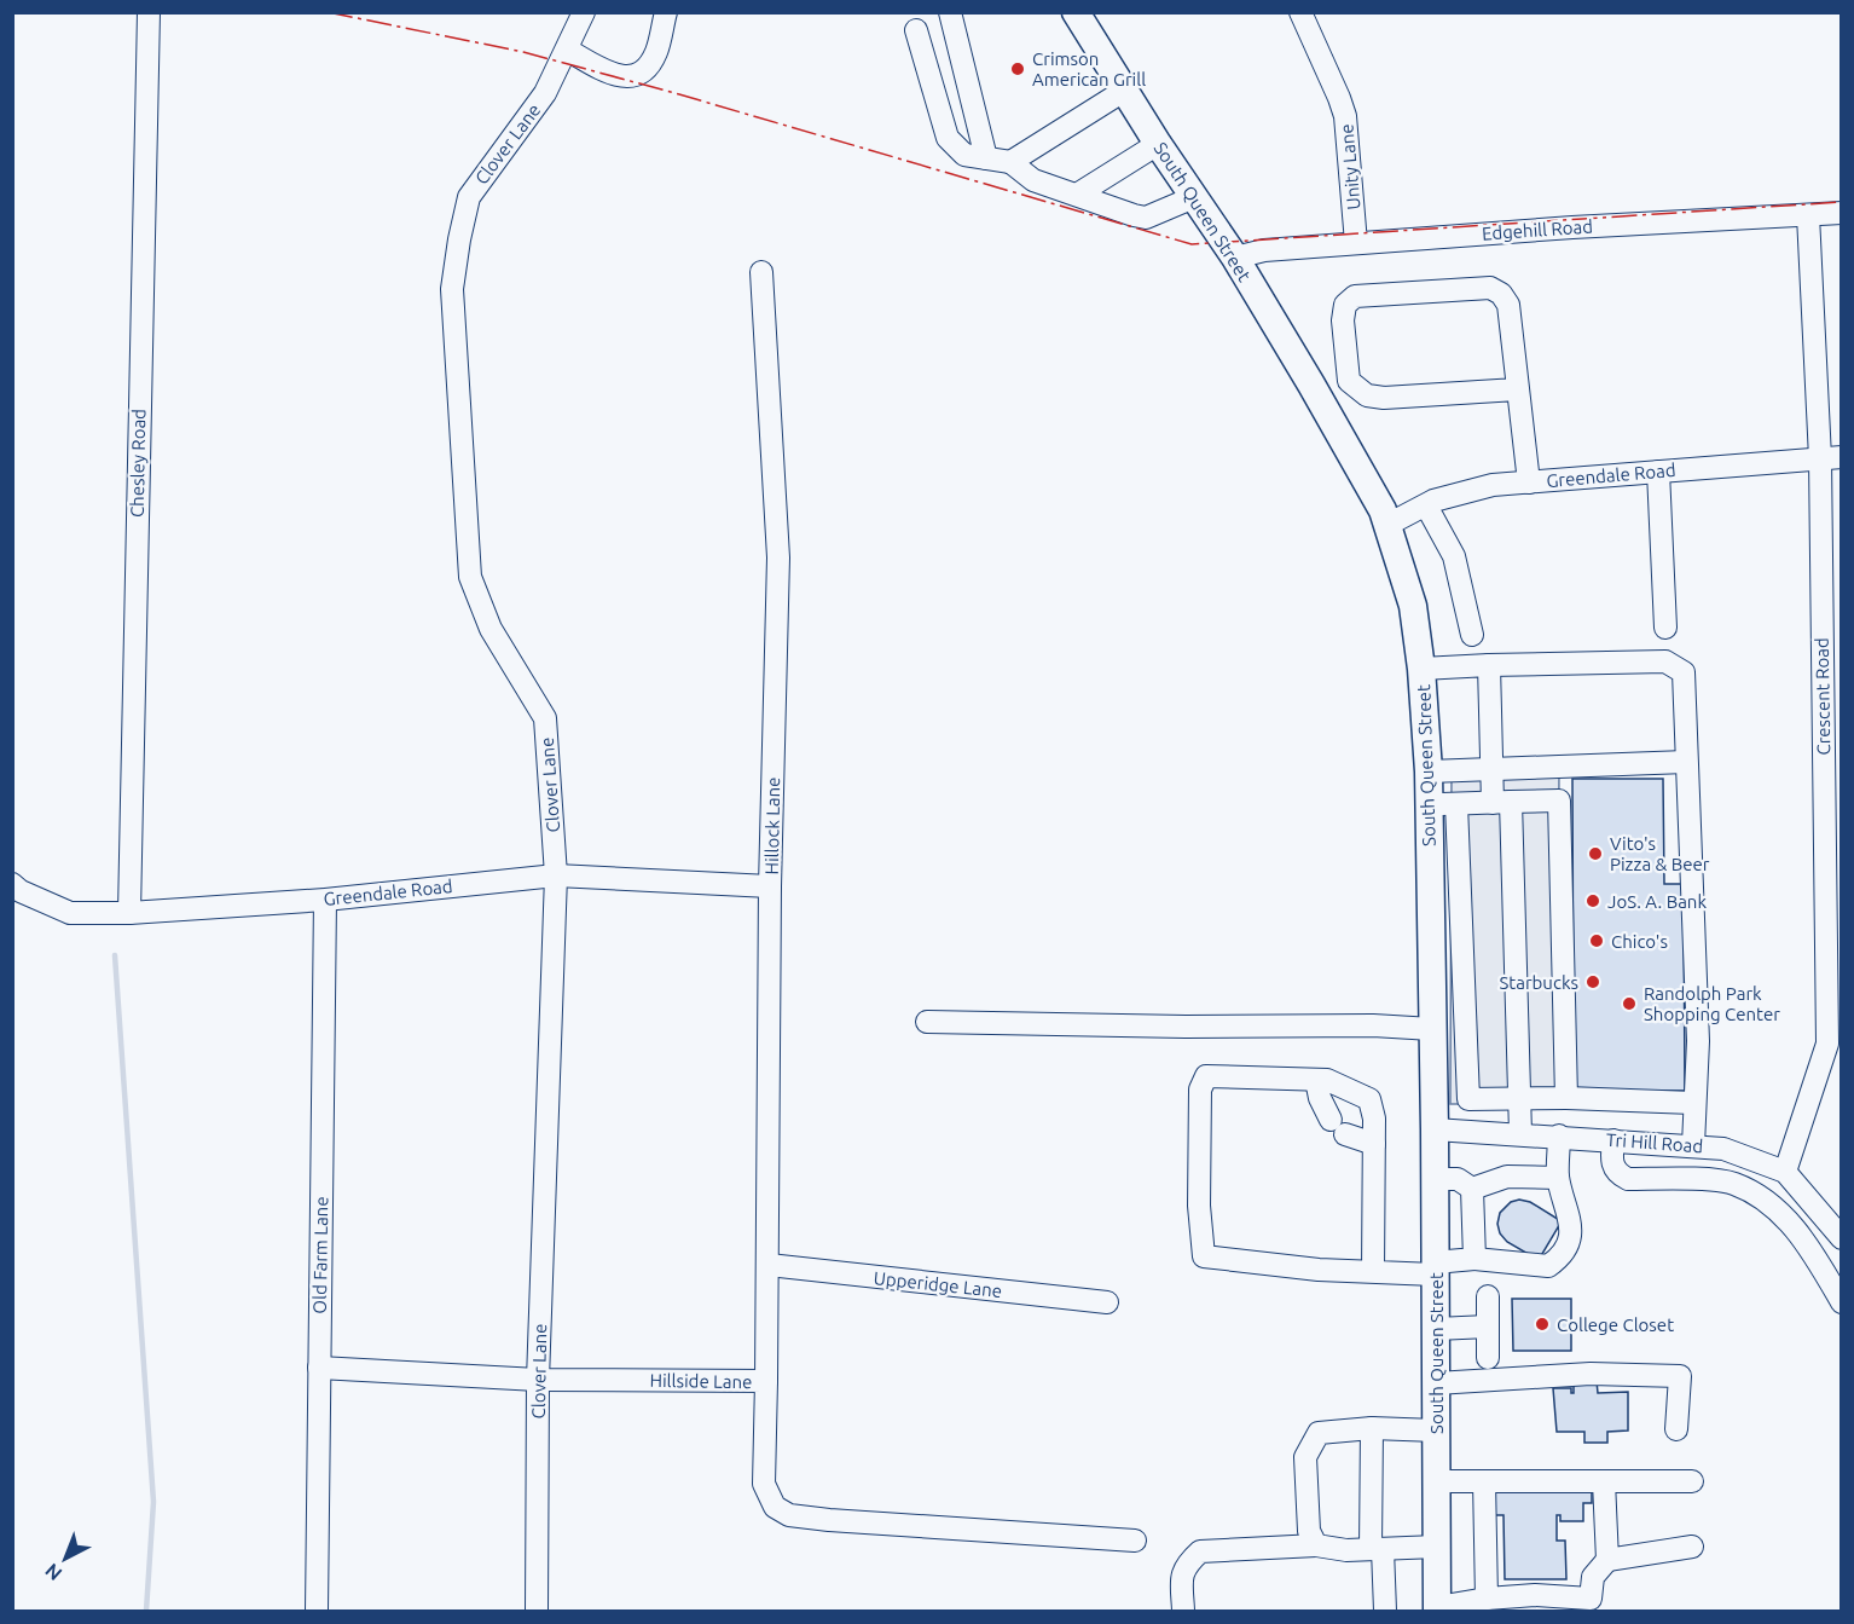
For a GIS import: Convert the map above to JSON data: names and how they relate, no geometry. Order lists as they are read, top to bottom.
{
  "streets": {
    "main road": ["South Queen Street"],
    "street": [
      "Clover Lane",
      "Unity Lane",
      "Edgehill Road",
      "Chesley Road",
      "Greendale Road",
      "Crescent Road",
      "Hillock Lane",
      "Tri Hill Road",
      "Old Farm Lane",
      "Upperidge Lane",
      "Hillside Lane"
    ]
  },
  "crossings": [
    ["Clover Lane", "Greendale Road"],
    ["Clover Lane", "Hillside Lane"],
    ["Unity Lane", "Edgehill Road"],
    ["South Queen Street", "Edgehill Road"],
    ["South Queen Street", "Greendale Road"],
    ["South Queen Street", "Tri Hill Road"],
    ["Edgehill Road", "Crescent Road"],
    ["Chesley Road", "Greendale Road"],
    ["Greendale Road", "Crescent Road"],
    ["Greendale Road", "Hillock Lane"],
    ["Greendale Road", "Old Farm Lane"],
    ["Crescent Road", "Tri Hill Road"],
    ["Hillock Lane", "Upperidge Lane"],
    ["Hillock Lane", "Hillside Lane"],
    ["Old Farm Lane", "Hillside Lane"]
  ],
  "places": [
    "Crimson American Grill",
    "Vito's Pizza & Beer",
    "JoS. A. Bank",
    "Chico's",
    "Starbucks",
    "Randolph Park Shopping Center",
    "College Closet"
  ],
  "north": "bottom left"
}
